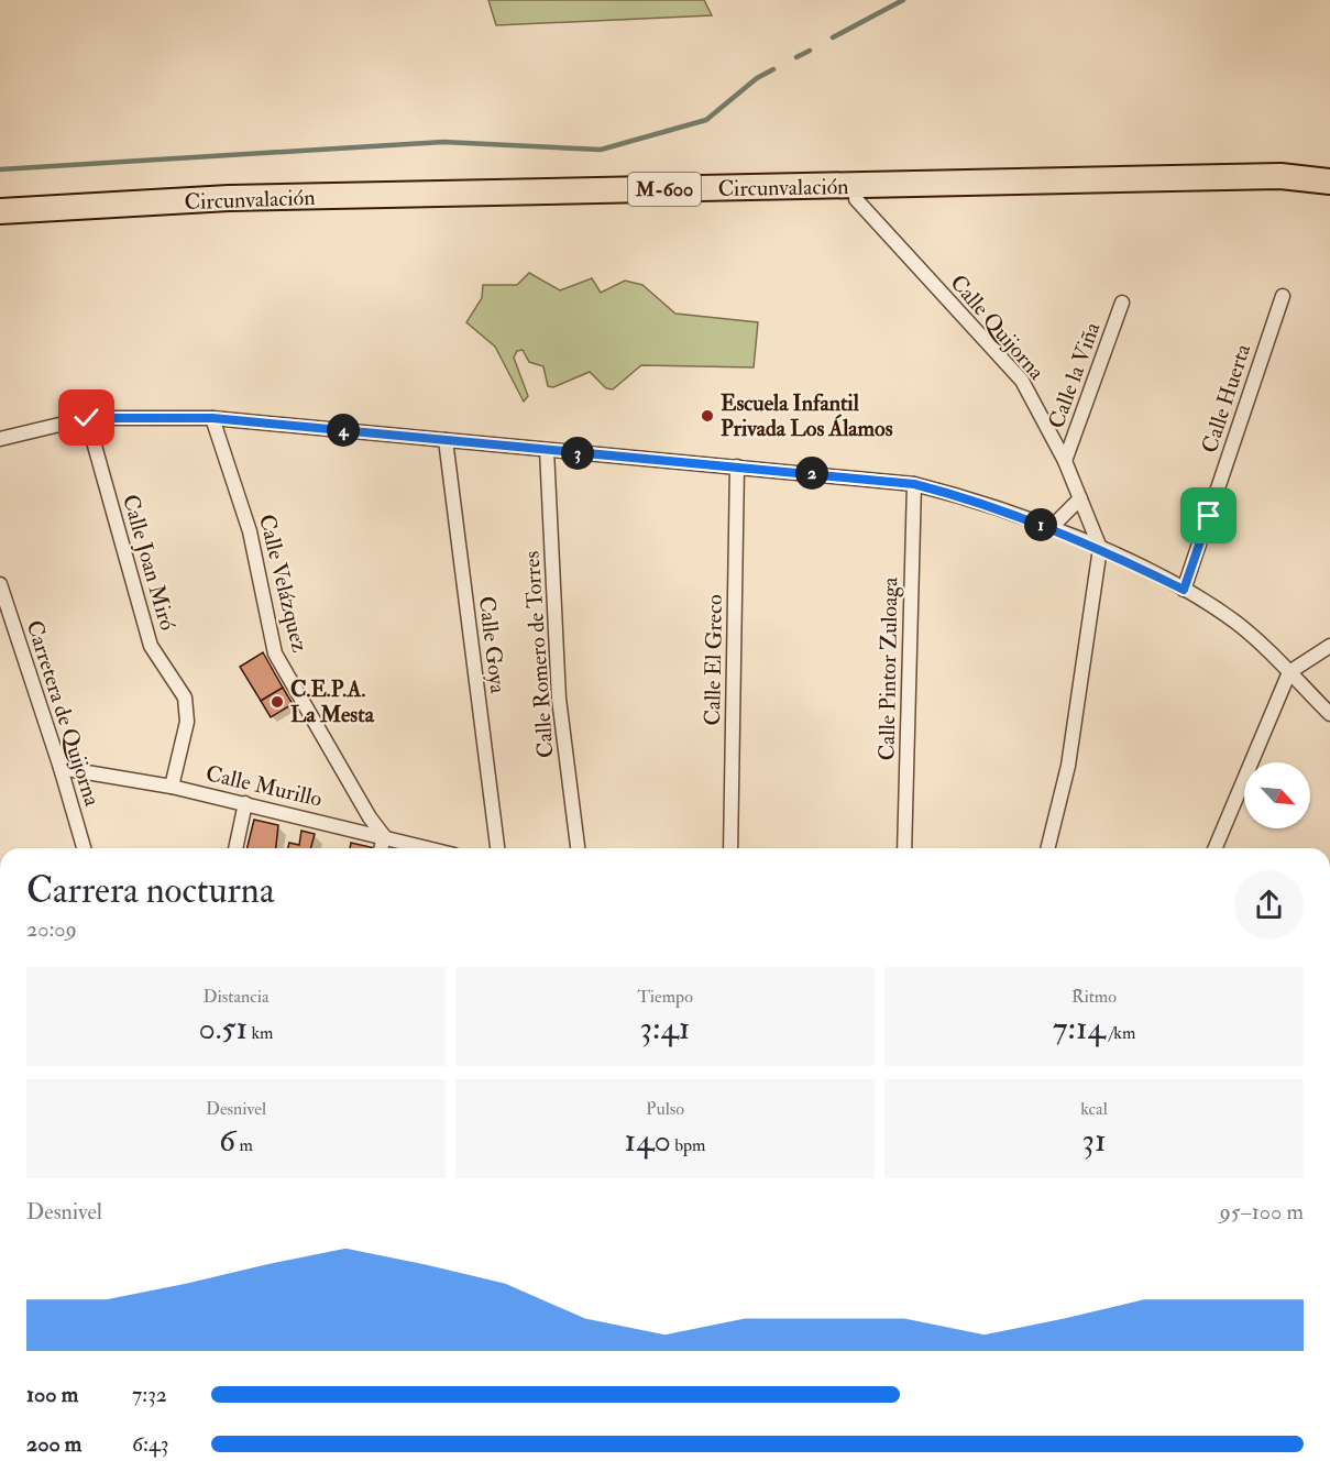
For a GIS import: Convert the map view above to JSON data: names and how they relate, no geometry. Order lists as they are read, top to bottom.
{
  "streets": {
    "highway": ["Circunvalación", "M-600"],
    "street": [
      "Calle Quijorna",
      "Calle la Viña",
      "Calle Huerta",
      "Calle Joan Miró",
      "Calle Velázquez",
      "Calle Goya",
      "Calle Romero de Torres",
      "Calle El Greco",
      "Calle Pintor Zuloaga",
      "Carretera de Quijorna",
      "Calle Murillo"
    ]
  },
  "crossings": [
    ["Calle Quijorna", "Calle la Viña"],
    ["Calle Joan Miró", "Calle Murillo"],
    ["Calle Velázquez", "Calle Murillo"],
    ["Carretera de Quijorna", "Calle Murillo"]
  ],
  "places": ["Escuela Infantil Privada Los Álamos", "C.E.P.A. La Mesta"],
  "north": "bottom right",
  "page": {
    "pins": [
      "4",
      "3",
      "2",
      "1"
    ],
    "heading": ["Carrera nocturna", "20:09"],
    "stats": [
      ["Distancia", "0.51 km"],
      ["Tiempo", "3:41"],
      ["Ritmo", "7:14 /km"],
      ["Desnivel", "6 m"],
      ["Pulso", "140 bpm"],
      ["kcal", "31"]
    ],
    "chart": ["Desnivel", "95–100 m"],
    "list": [
      {
        "name": "100 m",
        "note": "7:32"
      },
      {
        "name": "200 m",
        "note": "6:43"
      }
    ]
  }
}
